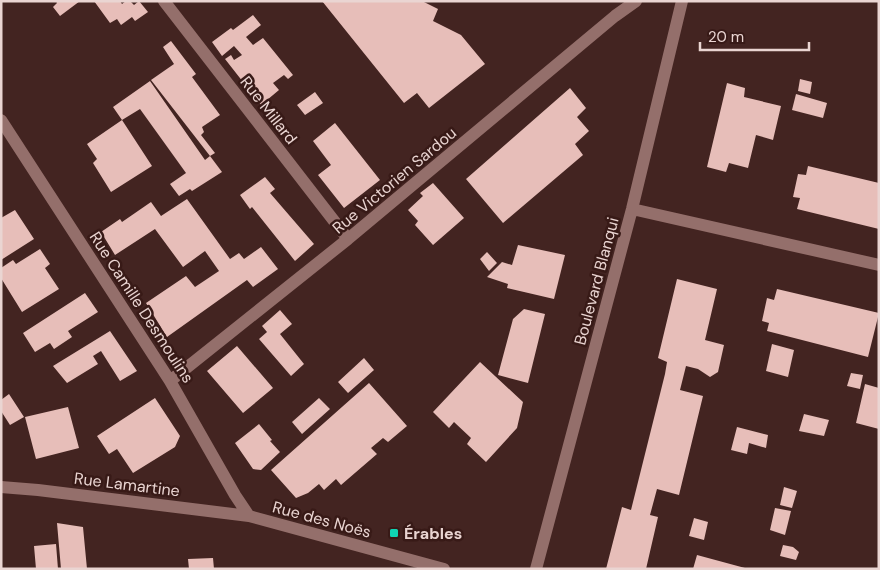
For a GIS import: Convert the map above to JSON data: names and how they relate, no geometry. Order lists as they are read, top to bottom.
{
  "streets": {
    "street": [
      "Rue Millard",
      "Rue Victorien Sardou",
      "Boulevard Blanqui",
      "Rue Camille Desmoulins",
      "Rue Lamartine",
      "Rue des Noës"
    ]
  },
  "crossings": [
    ["Rue Millard", "Rue Victorien Sardou"],
    ["Rue Victorien Sardou", "Rue Camille Desmoulins"],
    ["Rue Camille Desmoulins", "Rue Lamartine"],
    ["Rue Camille Desmoulins", "Rue des Noës"],
    ["Rue Lamartine", "Rue des Noës"]
  ],
  "places": {
    "transit": ["Érables"]
  },
  "scale_bar": "20 m"
}
